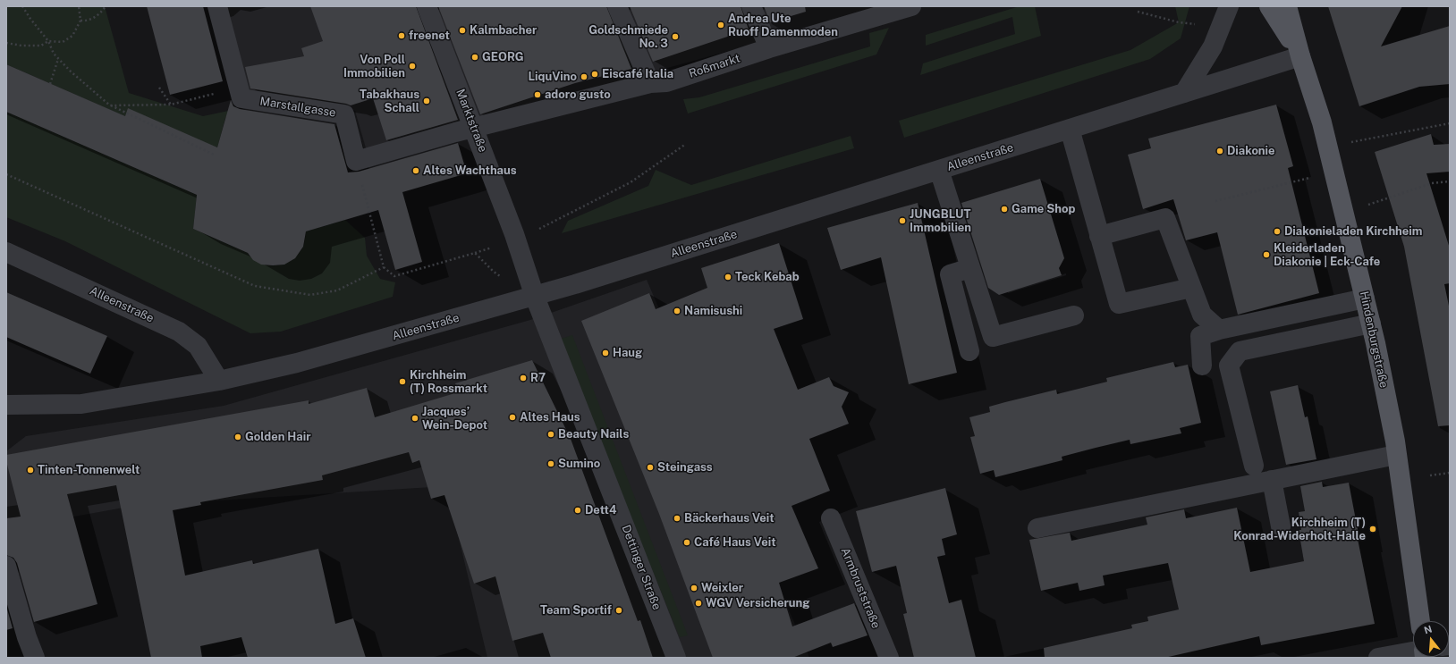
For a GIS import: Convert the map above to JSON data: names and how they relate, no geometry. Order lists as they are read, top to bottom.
{
  "streets": {
    "main road": ["Hindenburgstraße"],
    "street": [
      "Roßmarkt",
      "Marstallgasse",
      "Marktstraße",
      "Alleenstraße",
      "Dettinger Straße",
      "Armbruststraße"
    ]
  },
  "crossings": [
    ["Roßmarkt", "Marktstraße"],
    ["Marktstraße", "Alleenstraße"],
    ["Marktstraße", "Dettinger Straße"],
    ["Alleenstraße", "Hindenburgstraße"],
    ["Alleenstraße", "Dettinger Straße"]
  ],
  "places": [
    "Andrea Ute Ruoff Damenmoden",
    "Kalmbacher",
    "freenet",
    "Goldschmiede No. 3",
    "GEORG",
    "Von Poll Immobilien",
    "Eiscafé Italia",
    "LiquVino",
    "adoro gusto",
    "Tabakhaus Schall",
    "Diakonie",
    "Altes Wachthaus",
    "Game Shop",
    "JUNGBLUT Immobilien",
    "Diakonieladen Kirchheim",
    "Kleiderladen Diakonie | Eck-Cafe",
    "Teck Kebab",
    "Namisushi",
    "Haug",
    "R7",
    "Kirchheim (T) Rossmarkt",
    "Altes Haus",
    "Jacques’ Wein-Depot",
    "Beauty Nails",
    "Golden Hair",
    "Sumino",
    "Steingass",
    "Tinten-Tonnenwelt",
    "Dett4",
    "Bäckerhaus Veit",
    "Kirchheim (T) Konrad-Widerholt-Halle",
    "Café Haus Veit",
    "Weixler",
    "WGV Versicherung",
    "Team Sportif"
  ],
  "north": "top"
}
